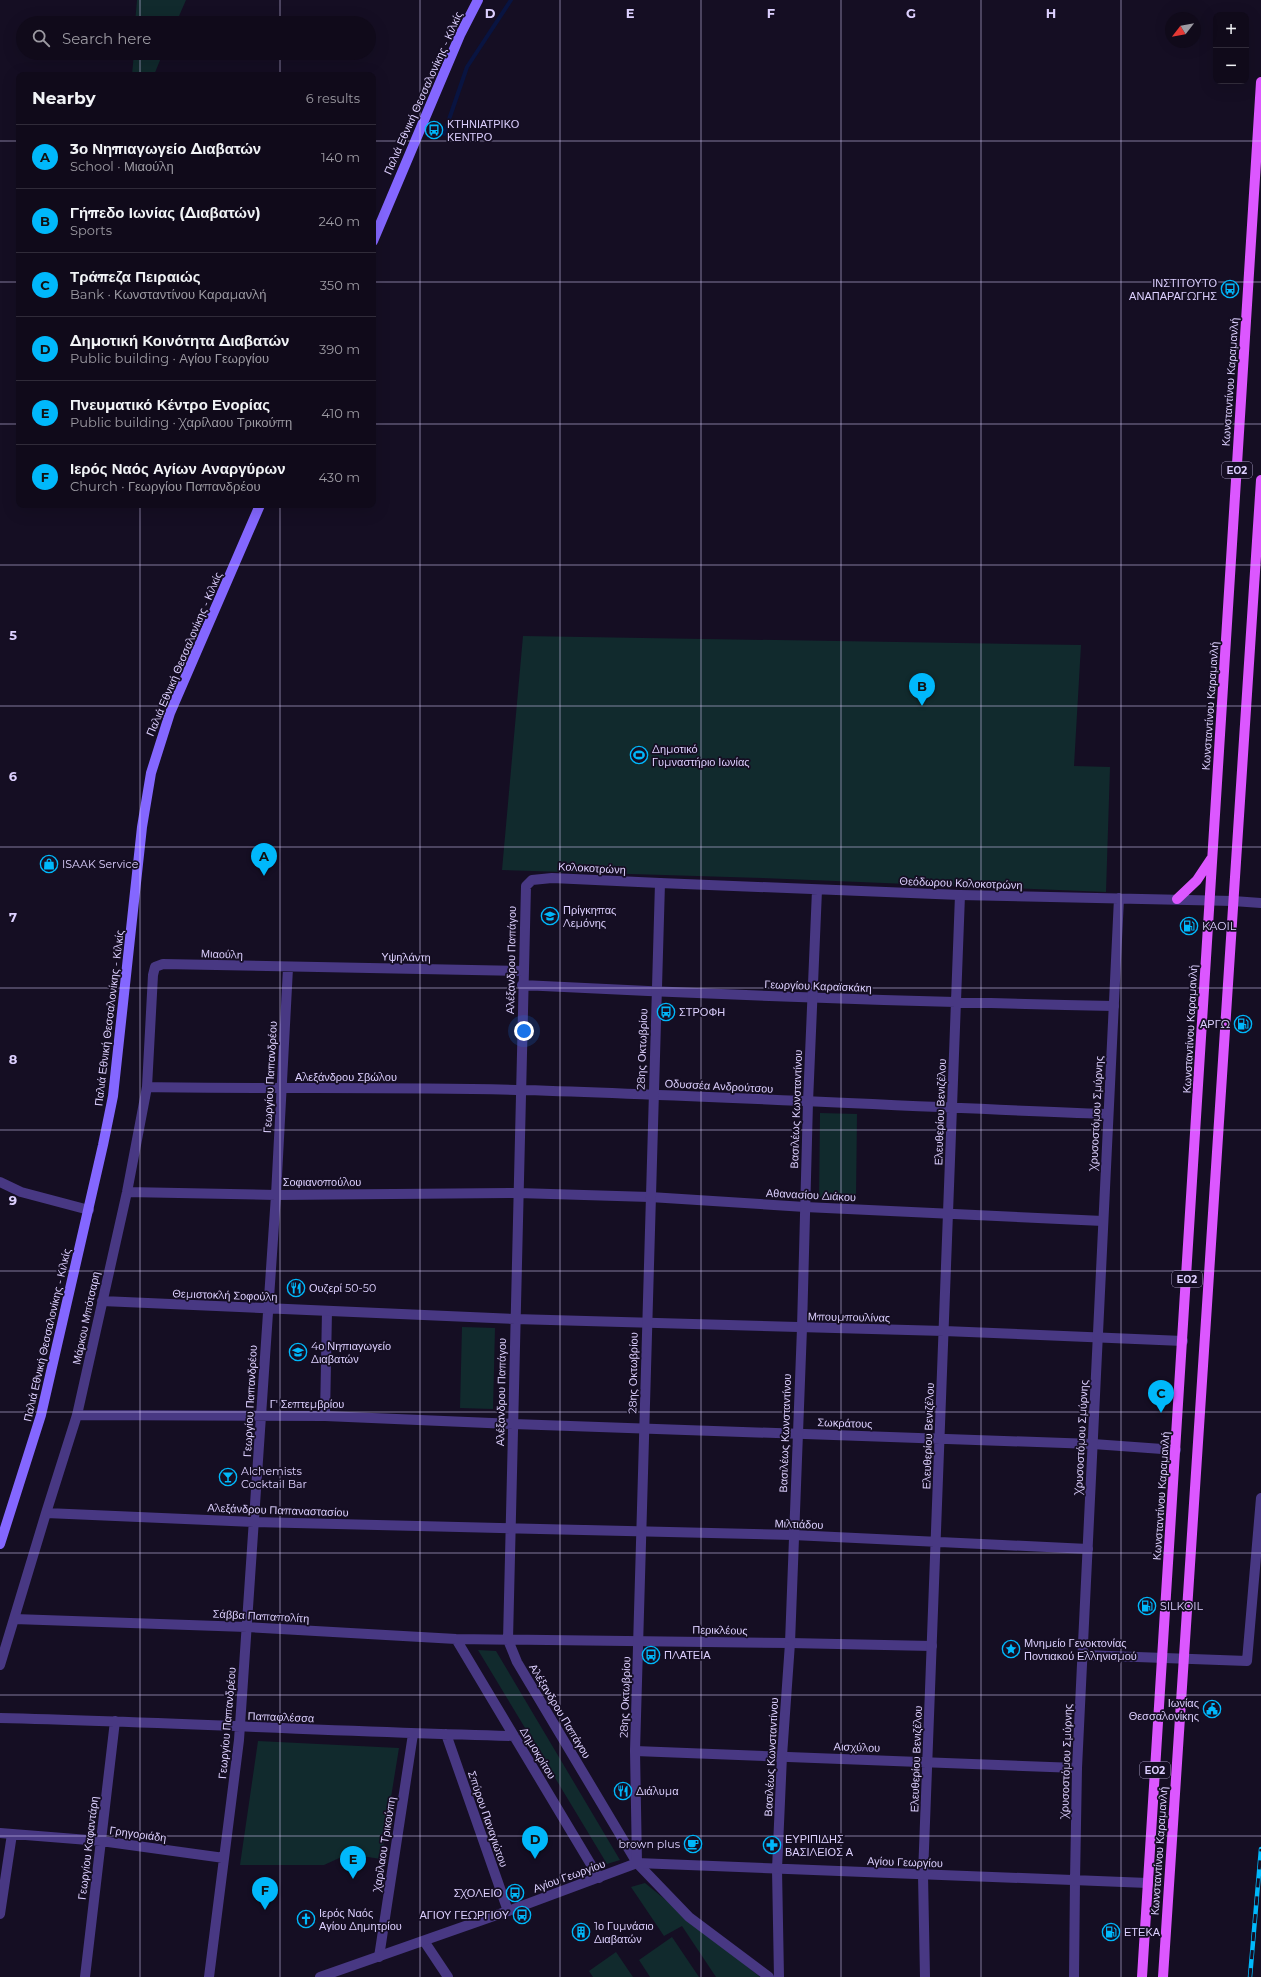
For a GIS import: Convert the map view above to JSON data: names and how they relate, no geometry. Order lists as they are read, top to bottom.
{
  "streets": {
    "main road": ["Παλιά Εθνική Θεσσαλονίκης - Κιλκίς", "Κωνσταντίνου Καραμανλή", "ΕΟ2"],
    "street": [
      "Κολοκοτρώνη",
      "Θεόδωρου Κολοκοτρώνη",
      "Μιαούλη",
      "Υψηλάντη",
      "Αλέξανδρου Παπάγου",
      "Γεωργίου Καραϊσκάκη",
      "28ης Οκτωβρίου",
      "Γεωργίου Παπανδρέου",
      "Αλεξάνδρου Σβώλου",
      "Οδυσσέα Ανδρούτσου",
      "Βασιλέως Κωνσταντίνου",
      "Ελευθερίου Βενιζέλου",
      "Χρυσοστόμου Σμύρνης",
      "Σοφιανοπούλου",
      "Αθανασίου Διάκου",
      "Θεμιστοκλή Σοφούλη",
      "Μπουμπουλίνας",
      "Μάρκου Μπότσαρη",
      "Γ' Σεπτεμβρίου",
      "Σωκράτους",
      "Αλεξάνδρου Παπαναστασίου",
      "Μιλτιάδου",
      "Σάββα Παπαπολίτη",
      "Περικλέους",
      "Παπαφλέσσα",
      "Αισχύλου",
      "Δημοκρίτου",
      "Σπύρου Παναγιώτου",
      "Γρηγοριάδη",
      "Χαρίλαου Τρικούπη",
      "Γεωργίου Καφαντάρη",
      "Αγίου Γεωργίου"
    ]
  },
  "crossings": [
    ["Κωνσταντίνου Καραμανλή", "Θεόδωρου Κολοκοτρώνη"],
    ["Κωνσταντίνου Καραμανλή", "Μπουμπουλίνας"],
    ["Κωνσταντίνου Καραμανλή", "Σωκράτους"],
    ["Κωνσταντίνου Καραμανλή", "Αγίου Γεωργίου"],
    ["Κολοκοτρώνη", "Θεόδωρου Κολοκοτρώνη"],
    ["Κολοκοτρώνη", "Αλέξανδρου Παπάγου"],
    ["Κολοκοτρώνη", "28ης Οκτωβρίου"],
    ["Θεόδωρου Κολοκοτρώνη", "28ης Οκτωβρίου"],
    ["Θεόδωρου Κολοκοτρώνη", "Βασιλέως Κωνσταντίνου"],
    ["Θεόδωρου Κολοκοτρώνη", "Ελευθερίου Βενιζέλου"],
    ["Θεόδωρου Κολοκοτρώνη", "Χρυσοστόμου Σμύρνης"],
    ["Μιαούλη", "Υψηλάντη"],
    ["Μιαούλη", "Γεωργίου Παπανδρέου"],
    ["Μιαούλη", "Μάρκου Μπότσαρη"],
    ["Υψηλάντη", "Αλέξανδρου Παπάγου"],
    ["Υψηλάντη", "Γεωργίου Παπανδρέου"],
    ["Αλέξανδρου Παπάγου", "Γεωργίου Καραϊσκάκη"],
    ["Αλέξανδρου Παπάγου", "28ης Οκτωβρίου"],
    ["Αλέξανδρου Παπάγου", "Αλεξάνδρου Σβώλου"],
    ["Αλέξανδρου Παπάγου", "Οδυσσέα Ανδρούτσου"],
    ["Αλέξανδρου Παπάγου", "Σοφιανοπούλου"],
    ["Αλέξανδρου Παπάγου", "Αθανασίου Διάκου"],
    ["Αλέξανδρου Παπάγου", "Θεμιστοκλή Σοφούλη"],
    ["Αλέξανδρου Παπάγου", "Μπουμπουλίνας"],
    ["Αλέξανδρου Παπάγου", "Γ' Σεπτεμβρίου"],
    ["Αλέξανδρου Παπάγου", "Σωκράτους"],
    ["Αλέξανδρου Παπάγου", "Αλεξάνδρου Παπαναστασίου"],
    ["Αλέξανδρου Παπάγου", "Μιλτιάδου"],
    ["Αλέξανδρου Παπάγου", "Σάββα Παπαπολίτη"],
    ["Αλέξανδρου Παπάγου", "Περικλέους"],
    ["Αλέξανδρου Παπάγου", "Αγίου Γεωργίου"],
    ["Γεωργίου Καραϊσκάκη", "28ης Οκτωβρίου"],
    ["Γεωργίου Καραϊσκάκη", "Βασιλέως Κωνσταντίνου"],
    ["Γεωργίου Καραϊσκάκη", "Ελευθερίου Βενιζέλου"],
    ["Γεωργίου Καραϊσκάκη", "Χρυσοστόμου Σμύρνης"],
    ["28ης Οκτωβρίου", "Οδυσσέα Ανδρούτσου"],
    ["28ης Οκτωβρίου", "Αθανασίου Διάκου"],
    ["28ης Οκτωβρίου", "Μπουμπουλίνας"],
    ["28ης Οκτωβρίου", "Σωκράτους"],
    ["28ης Οκτωβρίου", "Μιλτιάδου"],
    ["28ης Οκτωβρίου", "Περικλέους"],
    ["28ης Οκτωβρίου", "Αισχύλου"],
    ["28ης Οκτωβρίου", "Αγίου Γεωργίου"],
    ["Γεωργίου Παπανδρέου", "Αλεξάνδρου Σβώλου"],
    ["Γεωργίου Παπανδρέου", "Σοφιανοπούλου"],
    ["Γεωργίου Παπανδρέου", "Θεμιστοκλή Σοφούλη"],
    ["Γεωργίου Παπανδρέου", "Γ' Σεπτεμβρίου"],
    ["Γεωργίου Παπανδρέου", "Αλεξάνδρου Παπαναστασίου"],
    ["Γεωργίου Παπανδρέου", "Σάββα Παπαπολίτη"],
    ["Γεωργίου Παπανδρέου", "Παπαφλέσσα"],
    ["Γεωργίου Παπανδρέου", "Γρηγοριάδη"],
    ["Αλεξάνδρου Σβώλου", "Οδυσσέα Ανδρούτσου"],
    ["Αλεξάνδρου Σβώλου", "Μάρκου Μπότσαρη"],
    ["Οδυσσέα Ανδρούτσου", "Βασιλέως Κωνσταντίνου"],
    ["Οδυσσέα Ανδρούτσου", "Ελευθερίου Βενιζέλου"],
    ["Οδυσσέα Ανδρούτσου", "Χρυσοστόμου Σμύρνης"],
    ["Βασιλέως Κωνσταντίνου", "Αθανασίου Διάκου"],
    ["Βασιλέως Κωνσταντίνου", "Μπουμπουλίνας"],
    ["Βασιλέως Κωνσταντίνου", "Σωκράτους"],
    ["Βασιλέως Κωνσταντίνου", "Μιλτιάδου"],
    ["Βασιλέως Κωνσταντίνου", "Περικλέους"],
    ["Βασιλέως Κωνσταντίνου", "Αισχύλου"],
    ["Βασιλέως Κωνσταντίνου", "Αγίου Γεωργίου"],
    ["Ελευθερίου Βενιζέλου", "Αθανασίου Διάκου"],
    ["Ελευθερίου Βενιζέλου", "Μπουμπουλίνας"],
    ["Ελευθερίου Βενιζέλου", "Σωκράτους"],
    ["Ελευθερίου Βενιζέλου", "Μιλτιάδου"],
    ["Ελευθερίου Βενιζέλου", "Περικλέους"],
    ["Ελευθερίου Βενιζέλου", "Αισχύλου"],
    ["Ελευθερίου Βενιζέλου", "Αγίου Γεωργίου"],
    ["Χρυσοστόμου Σμύρνης", "Αθανασίου Διάκου"],
    ["Χρυσοστόμου Σμύρνης", "Μπουμπουλίνας"],
    ["Χρυσοστόμου Σμύρνης", "Σωκράτους"],
    ["Χρυσοστόμου Σμύρνης", "Μιλτιάδου"],
    ["Χρυσοστόμου Σμύρνης", "Αισχύλου"],
    ["Χρυσοστόμου Σμύρνης", "Αγίου Γεωργίου"],
    ["Σοφιανοπούλου", "Αθανασίου Διάκου"],
    ["Σοφιανοπούλου", "Μάρκου Μπότσαρη"],
    ["Θεμιστοκλή Σοφούλη", "Μπουμπουλίνας"],
    ["Θεμιστοκλή Σοφούλη", "Μάρκου Μπότσαρη"],
    ["Μάρκου Μπότσαρη", "Γ' Σεπτεμβρίου"],
    ["Μάρκου Μπότσαρη", "Αλεξάνδρου Παπαναστασίου"],
    ["Μάρκου Μπότσαρη", "Σάββα Παπαπολίτη"],
    ["Γ' Σεπτεμβρίου", "Σωκράτους"],
    ["Αλεξάνδρου Παπαναστασίου", "Μιλτιάδου"],
    ["Σάββα Παπαπολίτη", "Περικλέους"],
    ["Σάββα Παπαπολίτη", "Δημοκρίτου"],
    ["Παπαφλέσσα", "Δημοκρίτου"],
    ["Παπαφλέσσα", "Σπύρου Παναγιώτου"],
    ["Παπαφλέσσα", "Χαρίλαου Τρικούπη"],
    ["Παπαφλέσσα", "Γεωργίου Καφαντάρη"],
    ["Δημοκρίτου", "Αγίου Γεωργίου"],
    ["Σπύρου Παναγιώτου", "Αγίου Γεωργίου"],
    ["Γρηγοριάδη", "Γεωργίου Καφαντάρη"],
    ["Χαρίλαου Τρικούπη", "Αγίου Γεωργίου"]
  ],
  "places": {
    "bus stop": [
      "ΚΤΗΝΙΑΤΡΙΚΟ ΚΕΝΤΡΟ",
      "ΙΝΣΤΙΤΟΥΤΟ ΑΝΑΠΑΡΑΓΩΓΗΣ",
      "ΣΤΡΟΦΗ",
      "ΠΛΑΤΕΙΑ",
      "ΣΧΟΛΕΙΟ",
      "ΑΓΙΟΥ ΓΕΩΡΓΙΟΥ"
    ],
    "sports": ["Δημοτικό Γυμναστήριο Ιωνίας"],
    "shop": ["ISAAK Service"],
    "school or university": ["Πρίγκηπας Λεμόνης", "4ο Νηπιαγωγείο Διαβατών"],
    "fuel station": [
      "KAOIL",
      "ΑΡΓΩ",
      "SILKOIL",
      "ΕΤΕΚΑ"
    ],
    "restaurant": ["Ουζερί 50-50", "Διάλυμα"],
    "bar": ["Alchemists Cocktail Bar"],
    "place": ["Μνημείο Γενοκτονίας Ποντιακού Ελληνισμού"],
    "public building": ["Ιωνίας Θεσσαλονίκης"],
    "cafe": ["brown plus"],
    "pharmacy": ["ΕΥΡΙΠΙΔΗΣ ΒΑΣΙΛΕΙΟΣ Α"],
    "church": ["Ιερός Ναός Αγίου Δημητρίου"],
    "building": ["1ο Γυμνάσιο Διαβατών"]
  },
  "north": "bottom left",
  "page": {
    "map_buttons": ["+", "−"],
    "search": "Search here",
    "heading": ["Nearby", "6 results"],
    "list": [
      {
        "mark": "A",
        "name": "3ο Νηπιαγωγείο Διαβατών",
        "note": "School · Μιαούλη",
        "value": "140 m"
      },
      {
        "mark": "B",
        "name": "Γήπεδο Ιωνίας (Διαβατών)",
        "note": "Sports",
        "value": "240 m"
      },
      {
        "mark": "C",
        "name": "Τράπεζα Πειραιώς",
        "note": "Bank · Κωνσταντίνου Καραμανλή",
        "value": "350 m"
      },
      {
        "mark": "D",
        "name": "Δημοτική Κοινότητα Διαβατών",
        "note": "Public building · Αγίου Γεωργίου",
        "value": "390 m"
      },
      {
        "mark": "E",
        "name": "Πνευματικό Κέντρο Ενορίας",
        "note": "Public building · Χαρίλαου Τρικούπη",
        "value": "410 m"
      },
      {
        "mark": "F",
        "name": "Ιερός Ναός Αγίων Αναργύρων",
        "note": "Church · Γεωργίου Παπανδρέου",
        "value": "430 m"
      }
    ],
    "pins": [
      "B",
      "A",
      "C",
      "D",
      "E",
      "F"
    ]
  },
  "grid": {
    "columns": [
      "D",
      "E",
      "F",
      "G",
      "H"
    ],
    "rows": [
      "5",
      "6",
      "7",
      "8",
      "9"
    ]
  }
}
